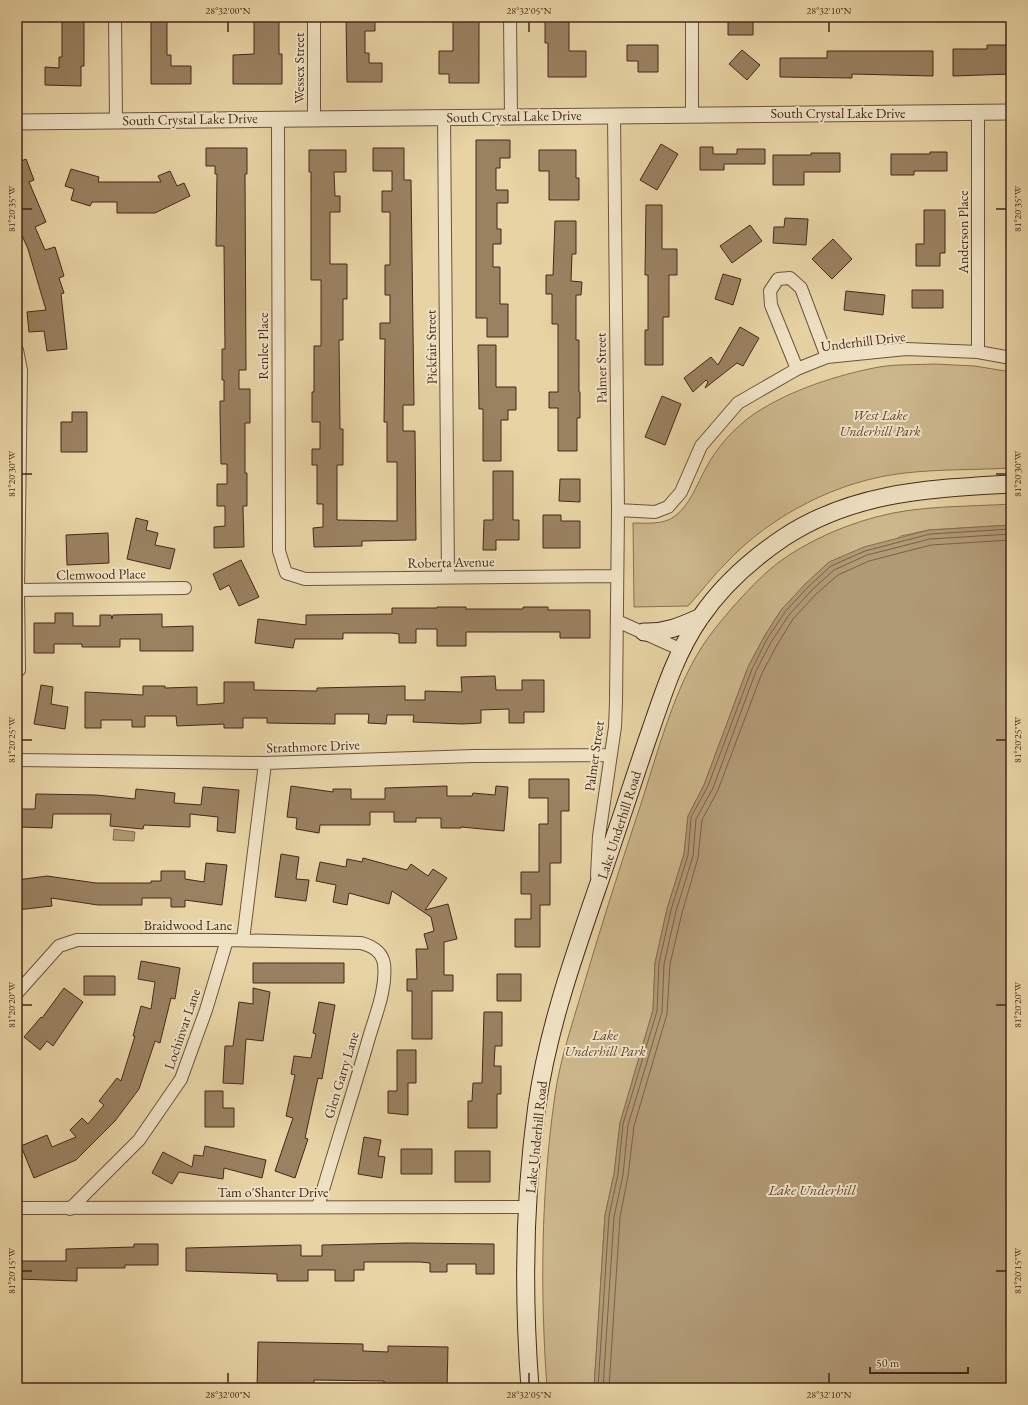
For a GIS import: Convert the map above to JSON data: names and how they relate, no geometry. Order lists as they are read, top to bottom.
{
  "streets": {
    "main road": ["Lake Underhill Road"],
    "street": [
      "Wessex Street",
      "South Crystal Lake Drive",
      "Anderson Place",
      "Underhill Drive",
      "Renlee Place",
      "Pickfair Street",
      "Palmer Street",
      "Roberta Avenue",
      "Clemwood Place",
      "Strathmore Drive",
      "Braidwood Lane",
      "Lochinvar Lane",
      "Glen Garry Lane",
      "Tam o'Shanter Drive"
    ]
  },
  "crossings": [
    ["Wessex Street", "South Crystal Lake Drive"],
    ["South Crystal Lake Drive", "Anderson Place"],
    ["South Crystal Lake Drive", "Renlee Place"],
    ["South Crystal Lake Drive", "Pickfair Street"],
    ["South Crystal Lake Drive", "Palmer Street"],
    ["Anderson Place", "Underhill Drive"],
    ["Underhill Drive", "Palmer Street"],
    ["Renlee Place", "Roberta Avenue"],
    ["Pickfair Street", "Roberta Avenue"],
    ["Palmer Street", "Roberta Avenue"],
    ["Palmer Street", "Strathmore Drive"],
    ["Palmer Street", "Lake Underhill Road"],
    ["Lake Underhill Road", "Tam o'Shanter Drive"],
    ["Braidwood Lane", "Lochinvar Lane"],
    ["Braidwood Lane", "Glen Garry Lane"],
    ["Lochinvar Lane", "Tam o'Shanter Drive"],
    ["Glen Garry Lane", "Tam o'Shanter Drive"]
  ],
  "water": ["Lake Underhill"],
  "parks": ["West Lake Underhill Park", "Lake Underhill Park"],
  "scale_bar": "50 m",
  "coordinates": [
    "28°32'00\"N",
    "28°32'05\"N",
    "28°32'10\"N",
    "81°20'35\"W",
    "81°20'30\"W",
    "81°20'25\"W",
    "81°20'20\"W",
    "81°20'15\"W"
  ]
}
